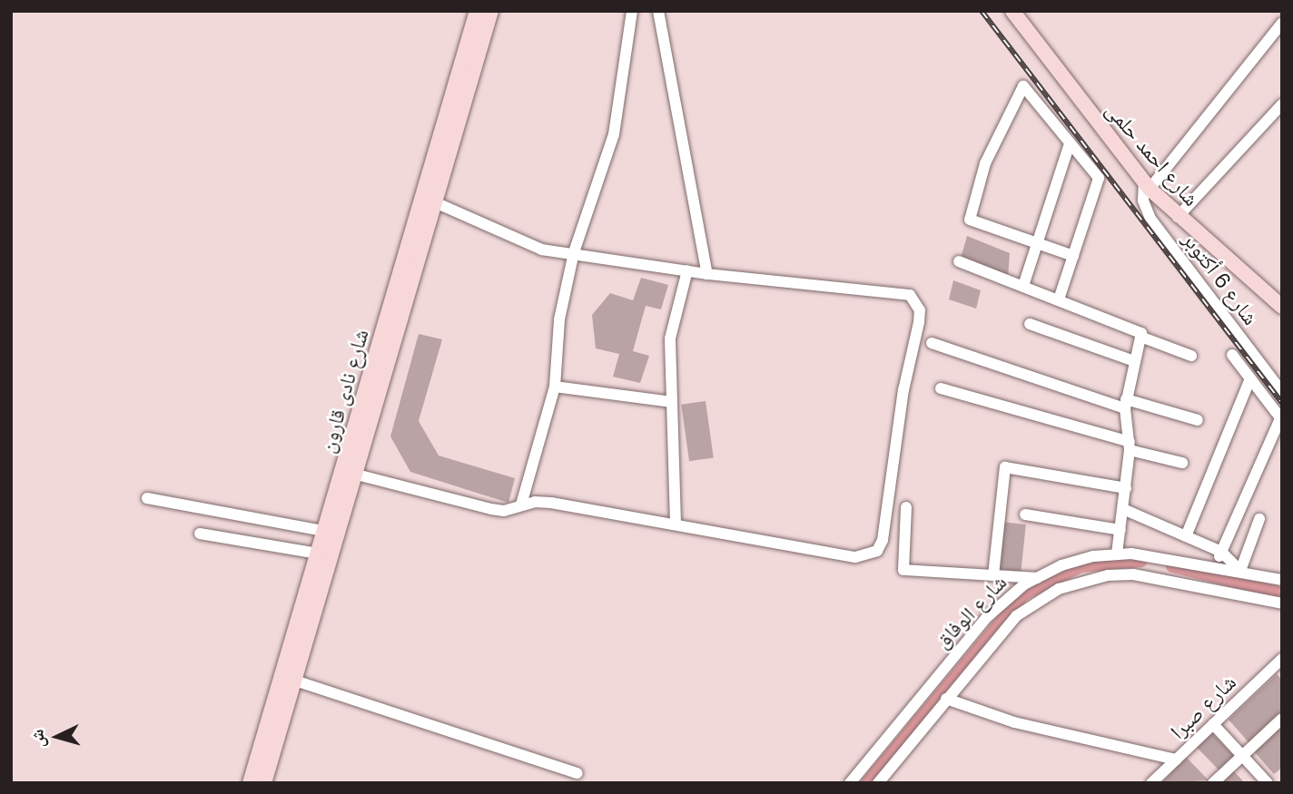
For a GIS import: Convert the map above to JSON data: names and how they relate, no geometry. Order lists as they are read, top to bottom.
{
  "streets": {
    "main road": ["شارع احمد حلمى", "شارع نادى قارون"],
    "street": ["شارع 6 أكتوبر", "شارع الوفاق", "شارع صبرا"]
  },
  "crossings": [
    ["شارع احمد حلمى", "شارع 6 أكتوبر"]
  ],
  "north": "left"
}
